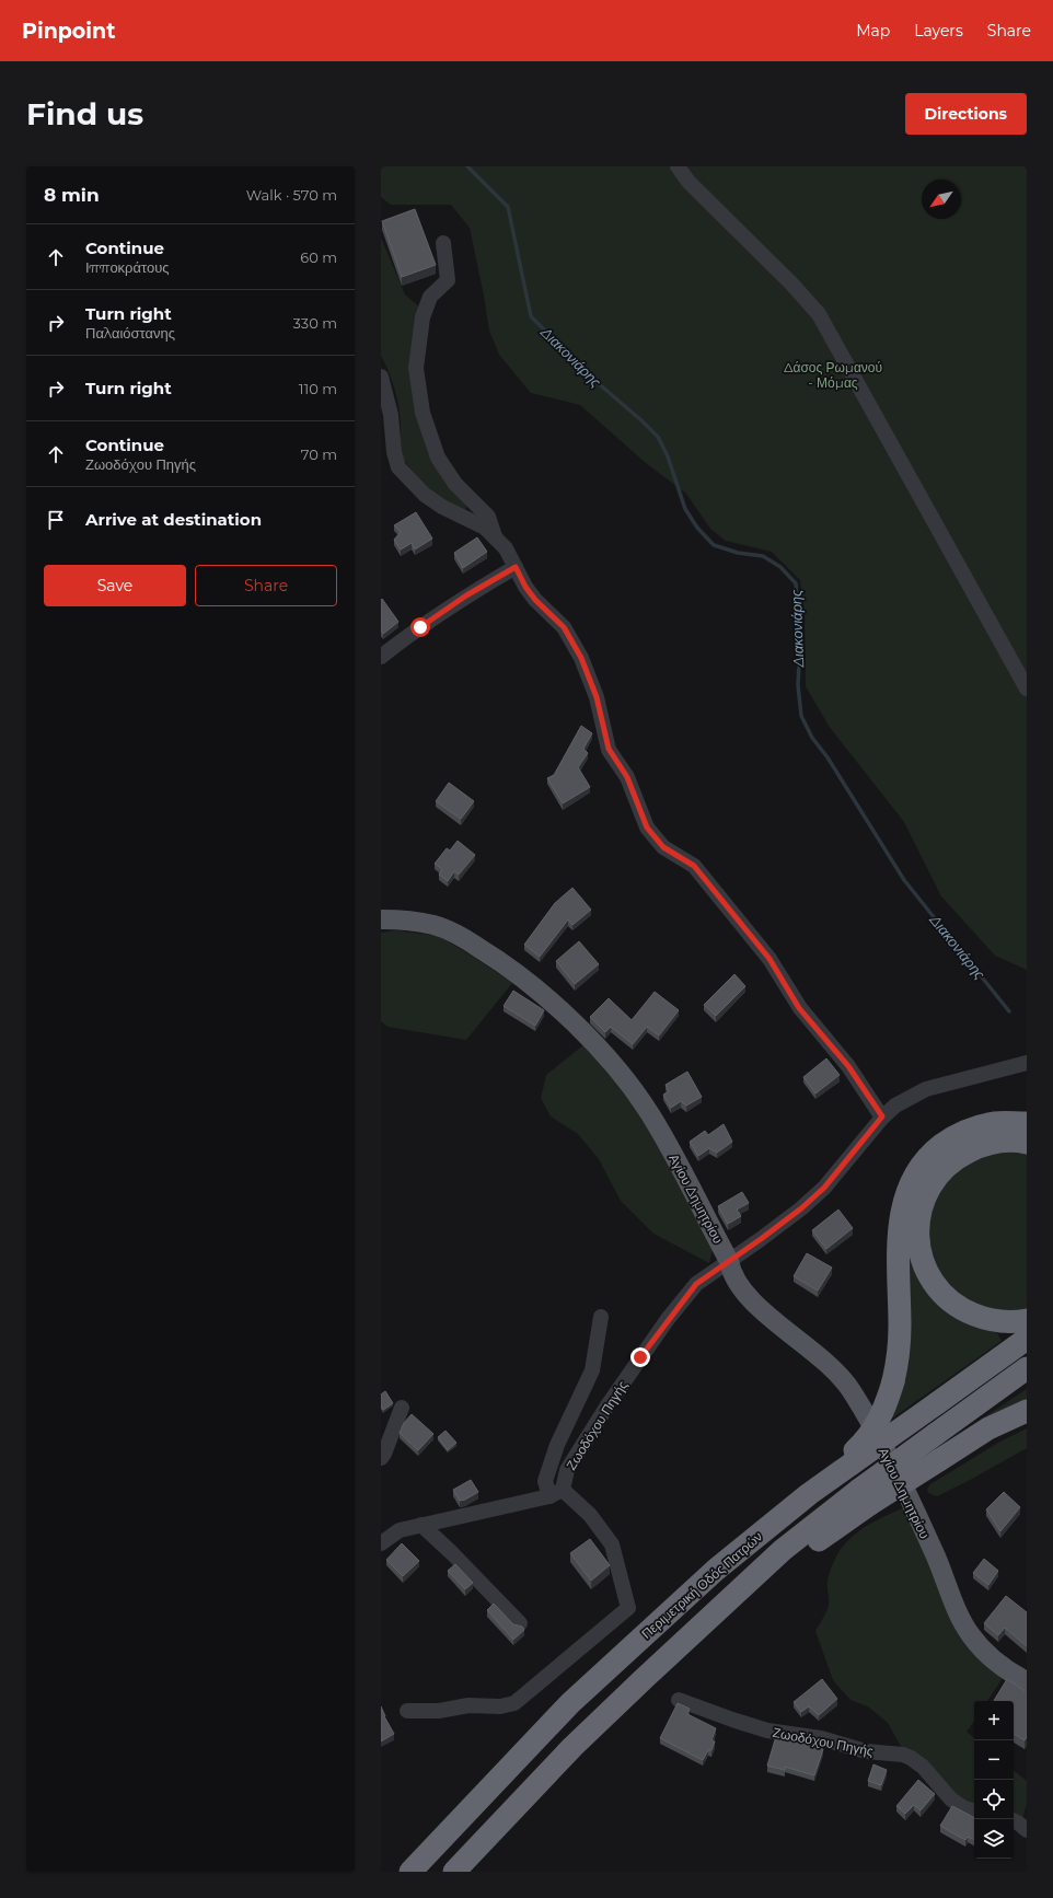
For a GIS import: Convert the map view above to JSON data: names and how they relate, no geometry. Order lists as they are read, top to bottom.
{
  "streets": {
    "highway": ["Περιμετρική Οδός Πατρών"],
    "main road": ["Αγίου Δημητρίου"],
    "street": ["Ζωοδόχου Πηγής"]
  },
  "crossings": [
    ["Αγίου Δημητρίου", "Ζωοδόχου Πηγής"]
  ],
  "water": ["Διακονιάρης"],
  "parks": ["Δάσος Ρωμανού - Μόμας"],
  "north": "bottom left",
  "page": {
    "header": "Pinpoint",
    "nav": ["Map", "Layers", "Share"],
    "buttons": [
      "Directions",
      ["Save", "Share"]
    ],
    "title": "Find us",
    "heading": ["8 min", "Walk · 570 m"],
    "list": [
      ["Continue", "Ιπποκράτους", "60 m"],
      ["Turn right", "Παλαιόστανης", "330 m"],
      ["Turn right", "110 m"],
      ["Continue", "Ζωοδόχου Πηγής", "70 m"],
      "Arrive at destination"
    ],
    "map_buttons": ["+", "−"]
  }
}
